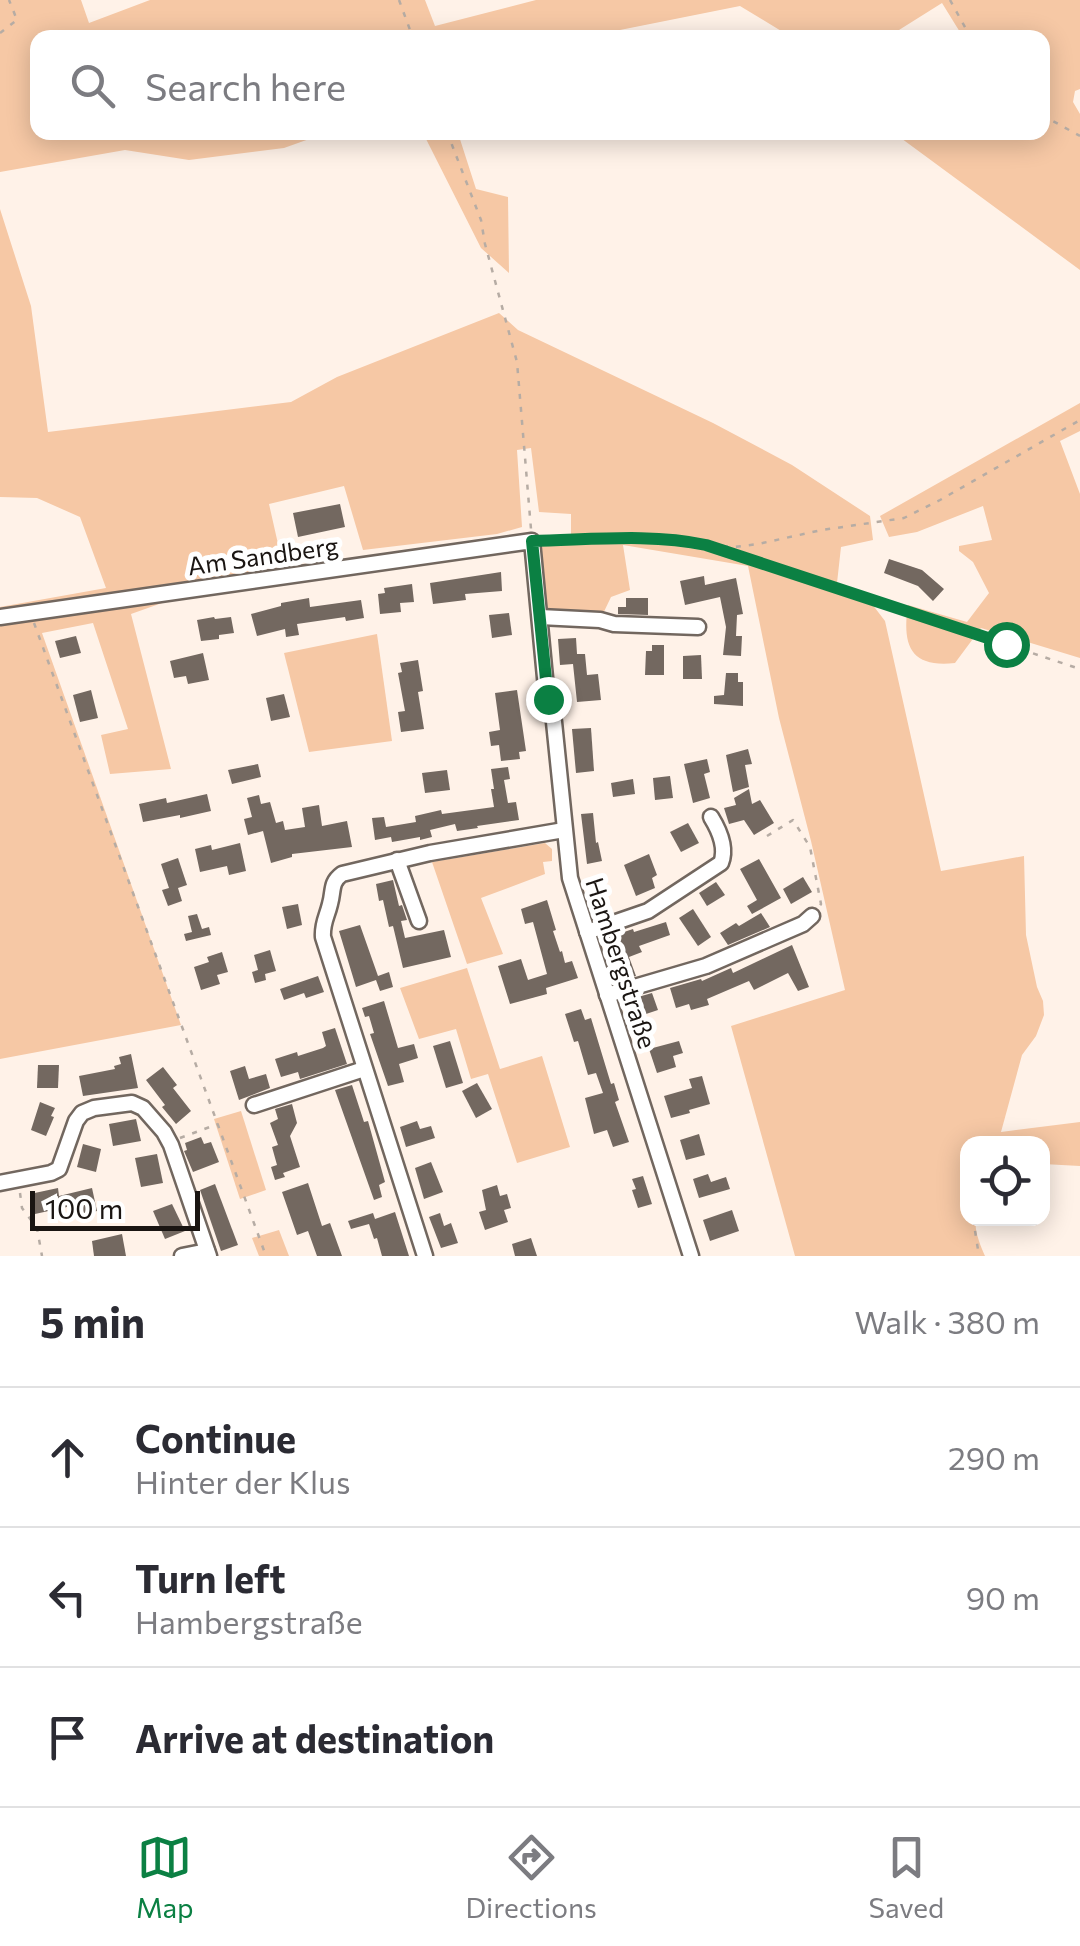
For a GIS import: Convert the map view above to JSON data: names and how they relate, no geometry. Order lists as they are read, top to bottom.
{
  "streets": {
    "street": ["Am Sandberg", "Hambergstraße"]
  },
  "crossings": [
    ["Am Sandberg", "Hambergstraße"]
  ],
  "scale_bar": "100 m",
  "page": {
    "search": "Search here",
    "scale": "100 m",
    "heading": ["5 min", "Walk · 380 m"],
    "list": [
      ["Continue", "Hinter der Klus", "290 m"],
      ["Turn left", "Hambergstraße", "90 m"],
      "Arrive at destination"
    ],
    "nav": ["Map", "Directions", "Saved"]
  }
}
